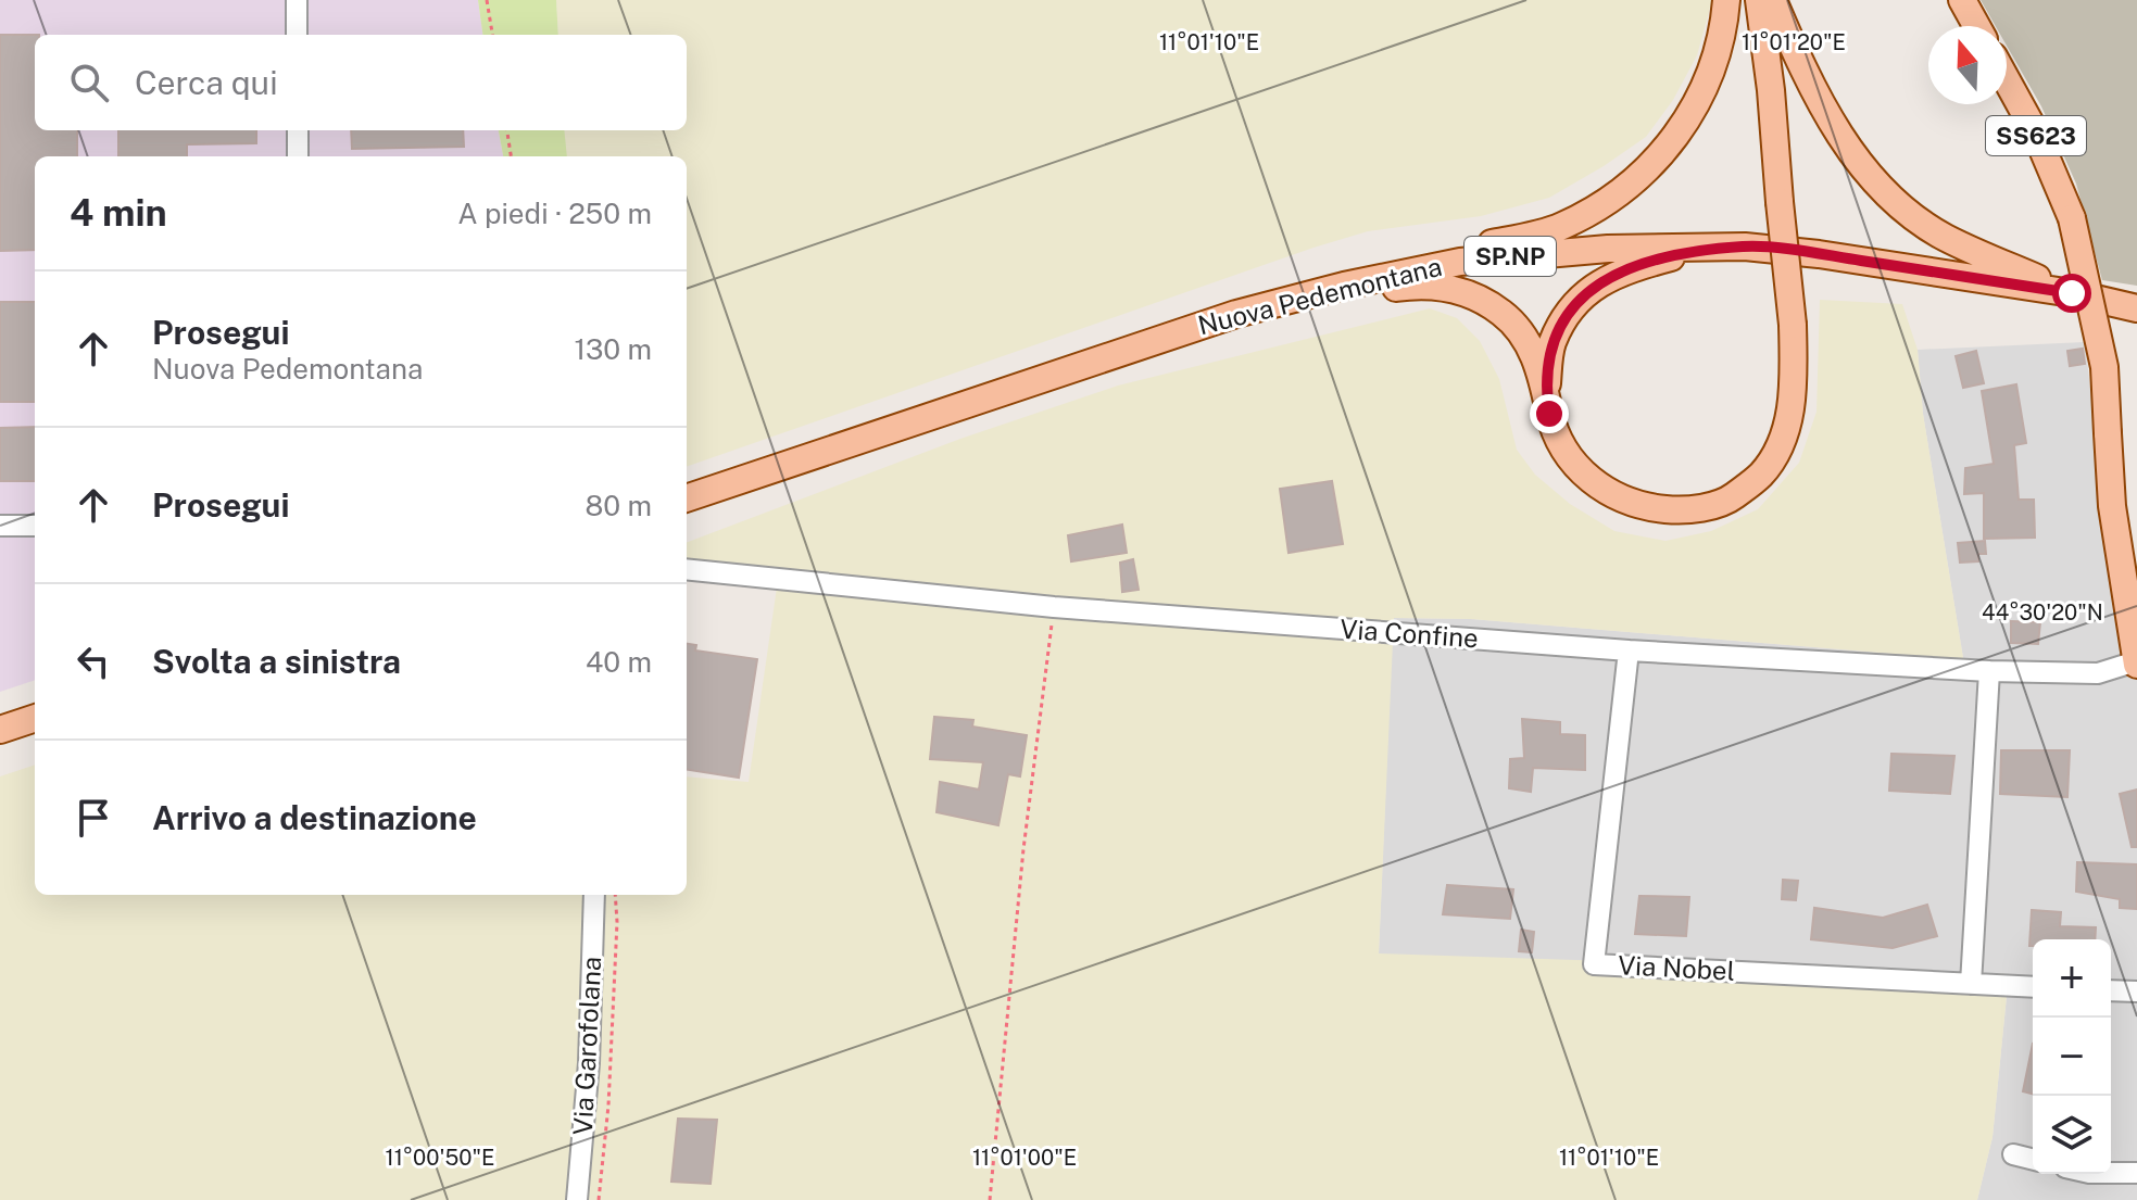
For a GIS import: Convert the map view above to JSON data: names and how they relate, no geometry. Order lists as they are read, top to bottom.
{
  "streets": {
    "main road": ["SS623", "SP.NP", "Nuova Pedemontana"],
    "street": ["Via Confine", "Via Nobel", "Via Garofolana"]
  },
  "crossings": [
    ["SS623", "Via Confine"],
    ["Via Confine", "Via Nobel"]
  ],
  "north": "top",
  "page": {
    "search": "Cerca qui",
    "heading": ["4 min", "A piedi · 250 m"],
    "list": [
      ["Prosegui", "Nuova Pedemontana", "130 m"],
      ["Prosegui", "80 m"],
      ["Svolta a sinistra", "40 m"],
      "Arrivo a destinazione"
    ],
    "map_buttons": ["+", "−"]
  },
  "coordinates": [
    "11°01'10\"E",
    "11°01'20\"E",
    "44°30'20\"N",
    "11°00'50\"E",
    "11°01'00\"E"
  ]
}
